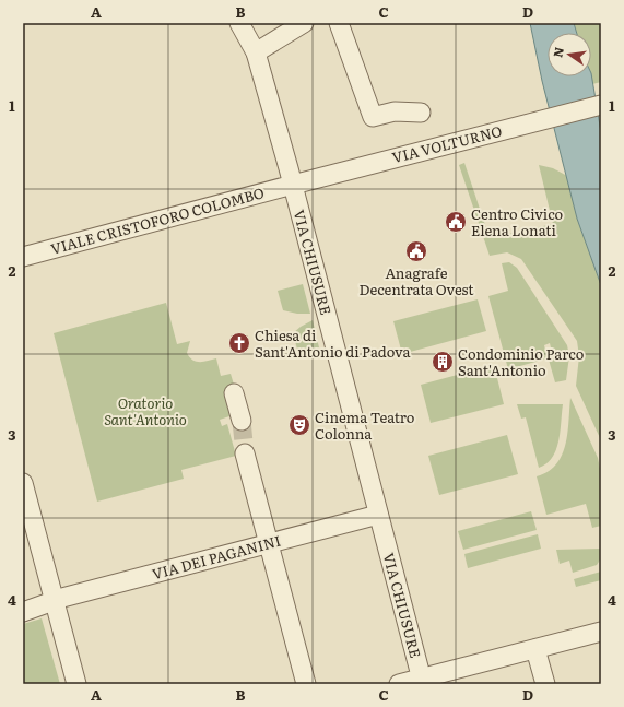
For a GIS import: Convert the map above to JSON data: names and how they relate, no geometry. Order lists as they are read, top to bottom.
{
  "streets": {
    "street": [
      "VIA VOLTURNO",
      "VIALE CRISTOFORO COLOMBO",
      "VIA CHIUSURE",
      "VIA DEI PAGANINI"
    ]
  },
  "crossings": [
    ["VIA VOLTURNO", "VIALE CRISTOFORO COLOMBO"],
    ["VIA VOLTURNO", "VIA CHIUSURE"],
    ["VIALE CRISTOFORO COLOMBO", "VIA CHIUSURE"],
    ["VIA CHIUSURE", "VIA DEI PAGANINI"]
  ],
  "parks": ["Oratorio Sant'Antonio"],
  "places": {
    "public building": ["Centro Civico Elena Lonati", "Anagrafe Decentrata Ovest"],
    "church": ["Chiesa di Sant'Antonio di Padova"],
    "building": ["Condominio Parco Sant'Antonio"],
    "theatre": ["Cinema Teatro Colonna"]
  },
  "north": "left",
  "grid": {
    "columns": [
      "A",
      "B",
      "C",
      "D"
    ],
    "rows": [
      "1",
      "2",
      "3",
      "4"
    ]
  }
}
